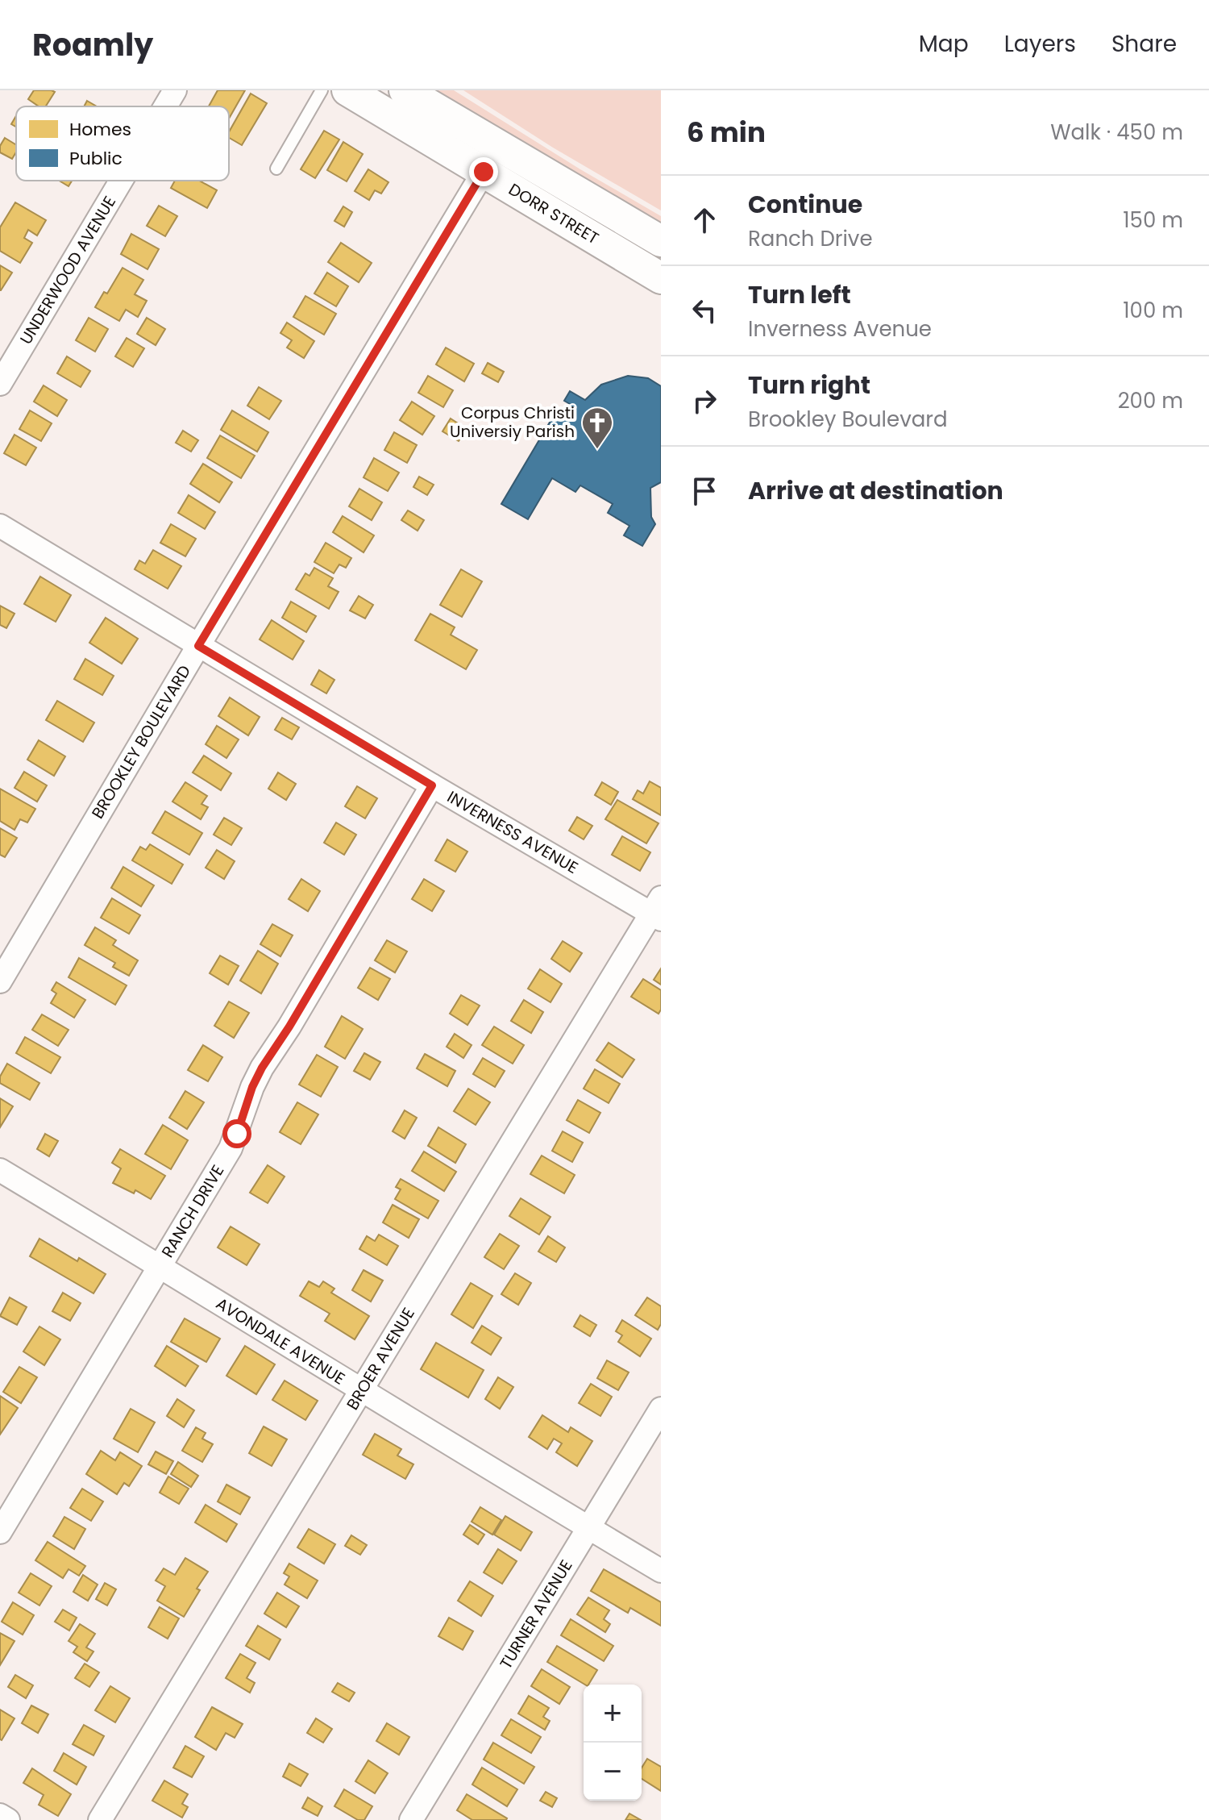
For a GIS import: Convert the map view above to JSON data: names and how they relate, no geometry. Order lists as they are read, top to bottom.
{
  "streets": {
    "main road": ["DORR STREET"],
    "street": [
      "UNDERWOOD AVENUE",
      "BROOKLEY BOULEVARD",
      "INVERNESS AVENUE",
      "RANCH DRIVE",
      "AVONDALE AVENUE",
      "BROER AVENUE",
      "TURNER AVENUE"
    ]
  },
  "crossings": [
    ["DORR STREET", "BROOKLEY BOULEVARD"],
    ["BROOKLEY BOULEVARD", "INVERNESS AVENUE"],
    ["INVERNESS AVENUE", "RANCH DRIVE"],
    ["INVERNESS AVENUE", "BROER AVENUE"],
    ["RANCH DRIVE", "AVONDALE AVENUE"],
    ["AVONDALE AVENUE", "BROER AVENUE"],
    ["AVONDALE AVENUE", "TURNER AVENUE"]
  ],
  "places": {
    "church": ["Corpus Christi Universiy Parish"]
  },
  "legend": ["Homes", "Public"],
  "page": {
    "header": "Roamly",
    "nav": ["Map", "Layers", "Share"],
    "heading": ["6 min", "Walk · 450 m"],
    "list": [
      ["Continue", "Ranch Drive", "150 m"],
      ["Turn left", "Inverness Avenue", "100 m"],
      ["Turn right", "Brookley Boulevard", "200 m"],
      "Arrive at destination"
    ],
    "map_buttons": ["+", "−"]
  }
}
